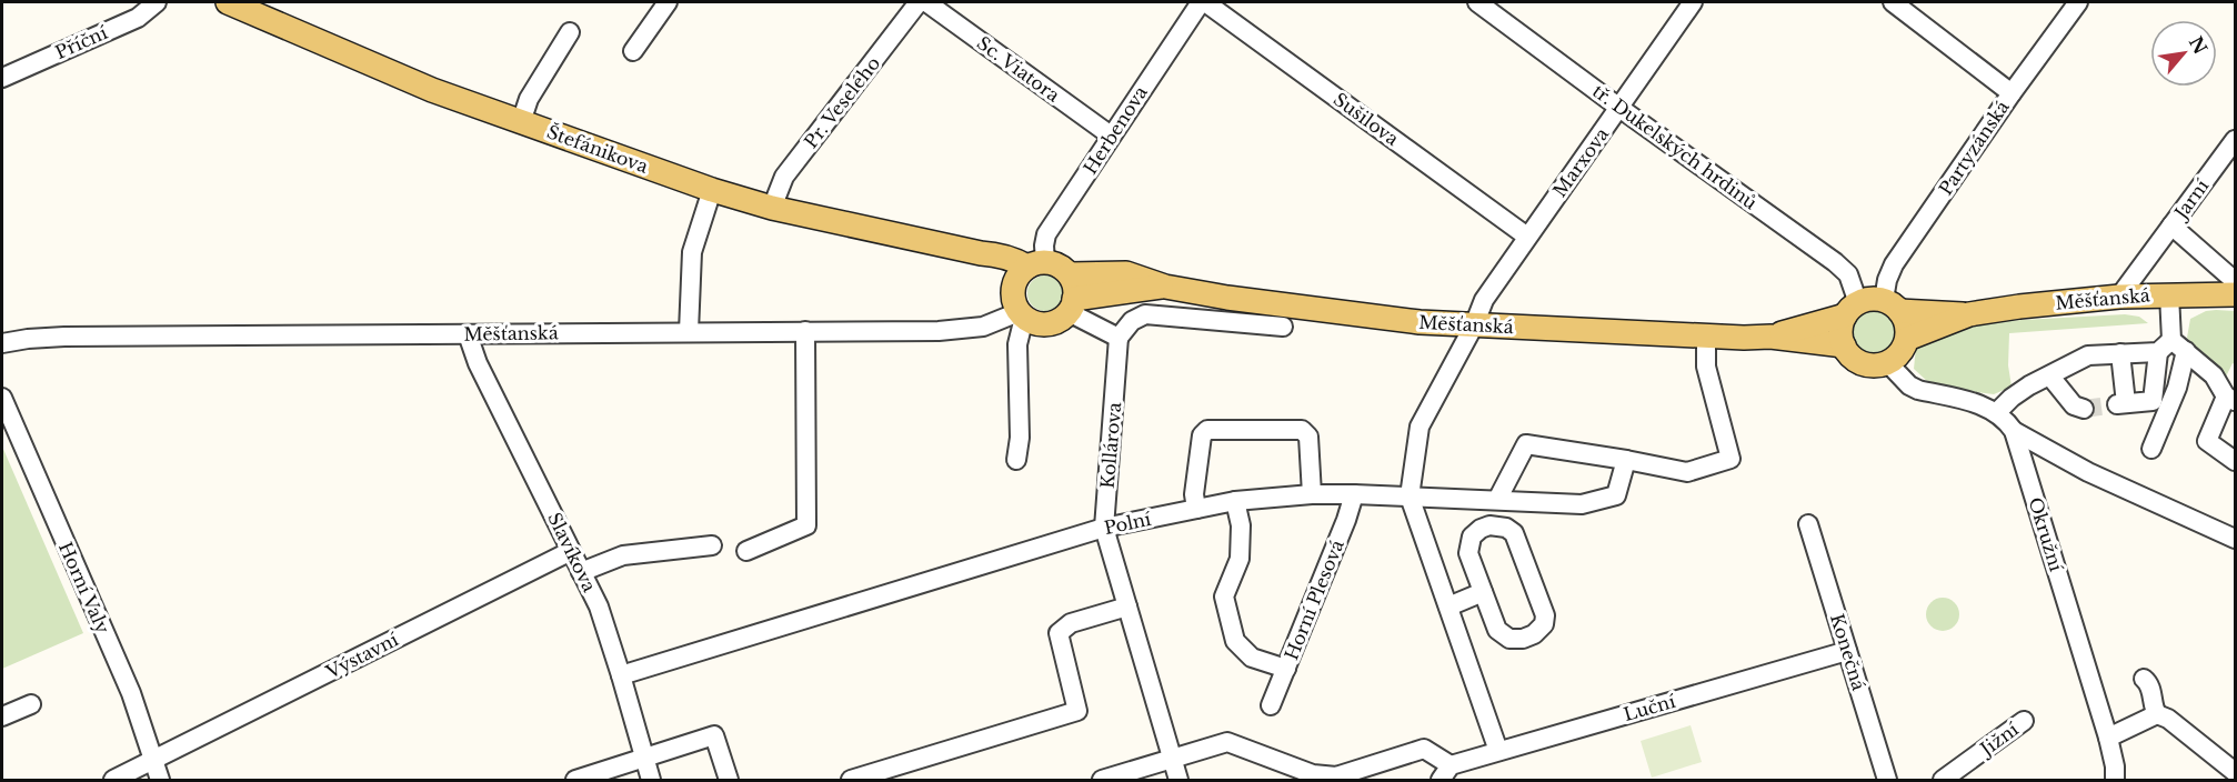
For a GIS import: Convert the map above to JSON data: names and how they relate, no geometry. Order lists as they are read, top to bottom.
{
  "streets": {
    "main road": ["Štefánikova", "Měšťanská"],
    "street": [
      "Příční",
      "Sc. Viatora",
      "Pr. Veselého",
      "Sušilova",
      "Herbenova",
      "tř. Dukelských hrdinů",
      "Partyzánská",
      "Marxova",
      "Jarní",
      "Kollárova",
      "Polní",
      "Okružní",
      "Slavíkova",
      "Horní Valy",
      "Horní Plesová",
      "Konečná",
      "Výstavní",
      "Luční",
      "Jižní"
    ]
  },
  "crossings": [
    ["Sc. Viatora", "Herbenova"],
    ["Pr. Veselého", "Štefánikova"],
    ["Sušilova", "Herbenova"],
    ["Sušilova", "Marxova"],
    ["Herbenova", "Štefánikova"],
    ["Herbenova", "Měšťanská"],
    ["tř. Dukelských hrdinů", "Partyzánská"],
    ["tř. Dukelských hrdinů", "Marxova"],
    ["tř. Dukelských hrdinů", "Měšťanská"],
    ["tř. Dukelských hrdinů", "Okružní"],
    ["Partyzánská", "Měšťanská"],
    ["Partyzánská", "Okružní"],
    ["Štefánikova", "Měšťanská"],
    ["Marxova", "Měšťanská"],
    ["Jarní", "Měšťanská"],
    ["Měšťanská", "Okružní"],
    ["Měšťanská", "Slavíkova"],
    ["Kollárova", "Polní"],
    ["Kollárova", "Luční"],
    ["Polní", "Slavíkova"],
    ["Polní", "Horní Plesová"],
    ["Slavíkova", "Výstavní"],
    ["Horní Valy", "Výstavní"],
    ["Konečná", "Luční"]
  ],
  "north": "top right"
}
